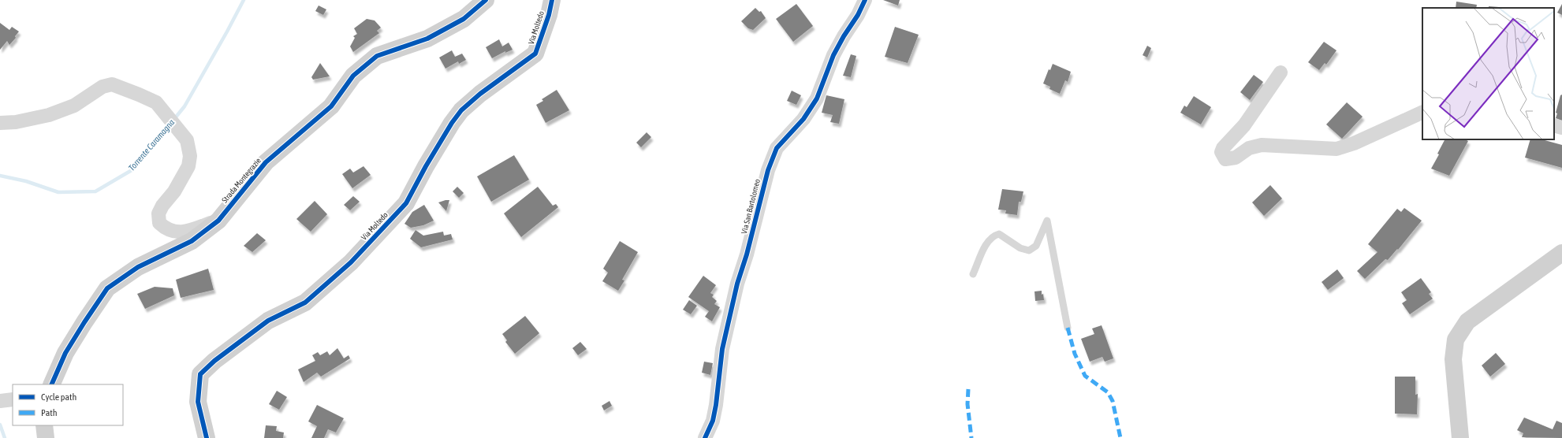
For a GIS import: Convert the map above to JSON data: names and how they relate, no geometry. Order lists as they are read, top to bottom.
{
  "streets": {
    "street": ["Via Moltedo", "Strada Montegrazie", "Via San Bartolomeo"]
  },
  "water": ["Torrente Caramagna"],
  "legend": ["Cycle path", "Path"]
}
